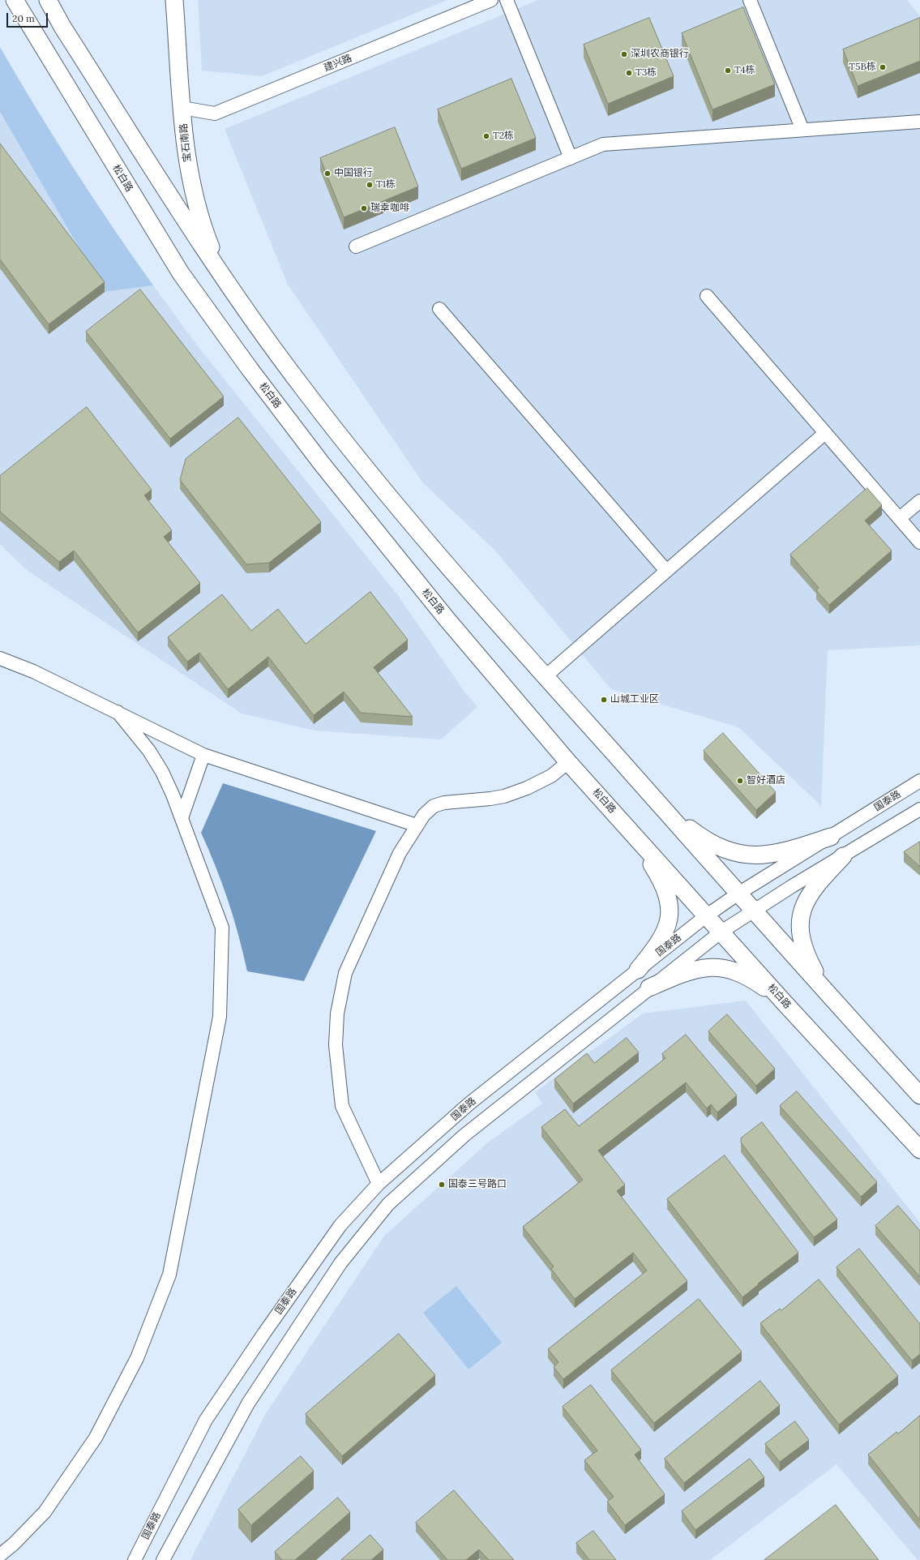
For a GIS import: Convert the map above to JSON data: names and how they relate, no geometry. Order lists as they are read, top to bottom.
{
  "streets": {
    "main road": ["宝石南路", "松白路"],
    "street": ["建兴路", "国泰路"]
  },
  "crossings": [
    ["建兴路", "宝石南路"],
    ["松白路", "国泰路"]
  ],
  "places": [
    "深圳农商银行",
    "T5B栋",
    "T4栋",
    "T3栋",
    "T2栋",
    "中国银行",
    "T1栋",
    "瑞幸咖啡",
    "山城工业区",
    "智好酒店",
    "国泰三号路口"
  ],
  "scale_bar": "20 m"
}
